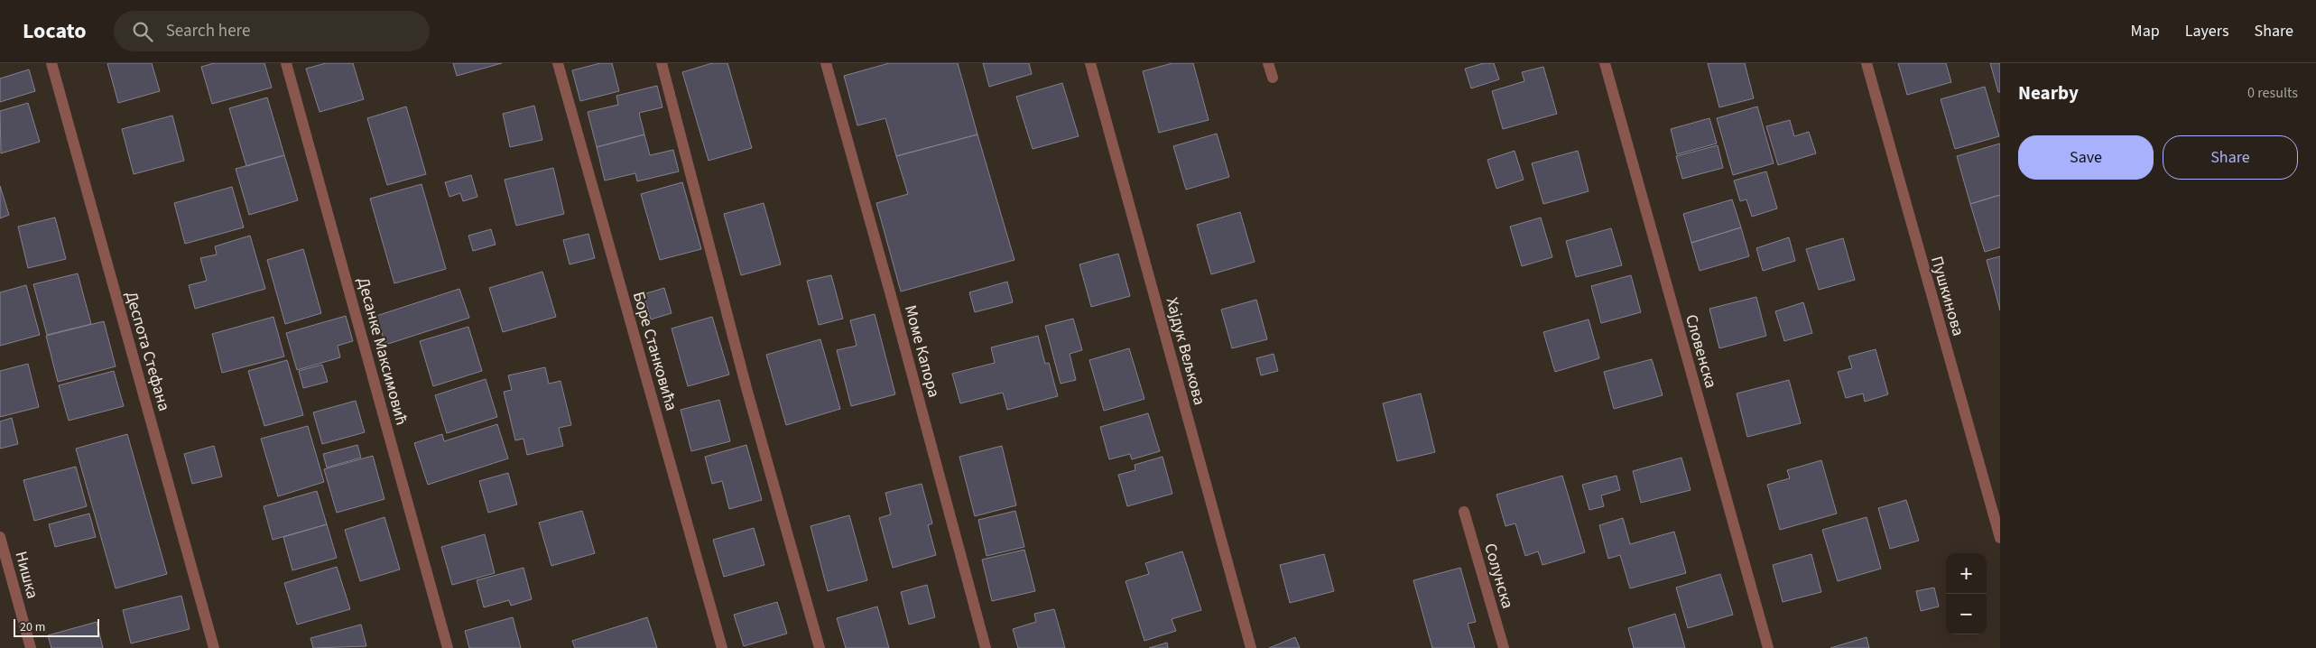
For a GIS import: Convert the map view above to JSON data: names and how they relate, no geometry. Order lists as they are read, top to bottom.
{
  "streets": {
    "street": [
      "Пушкинова",
      "Деспота Стефана",
      "Десанке Максимовић",
      "Боре Станковића",
      "Моме Капора",
      "Хајдук Вељкова",
      "Словенска",
      "Нишка",
      "Солунска"
    ]
  },
  "scale_bar": "20 m",
  "page": {
    "header": "Locato",
    "search": "Search here",
    "nav": ["Map", "Layers", "Share"],
    "heading": ["Nearby", "0 results"],
    "buttons": ["Save", "Share"],
    "map_buttons": ["+", "−"],
    "scale": "20 m"
  }
}
